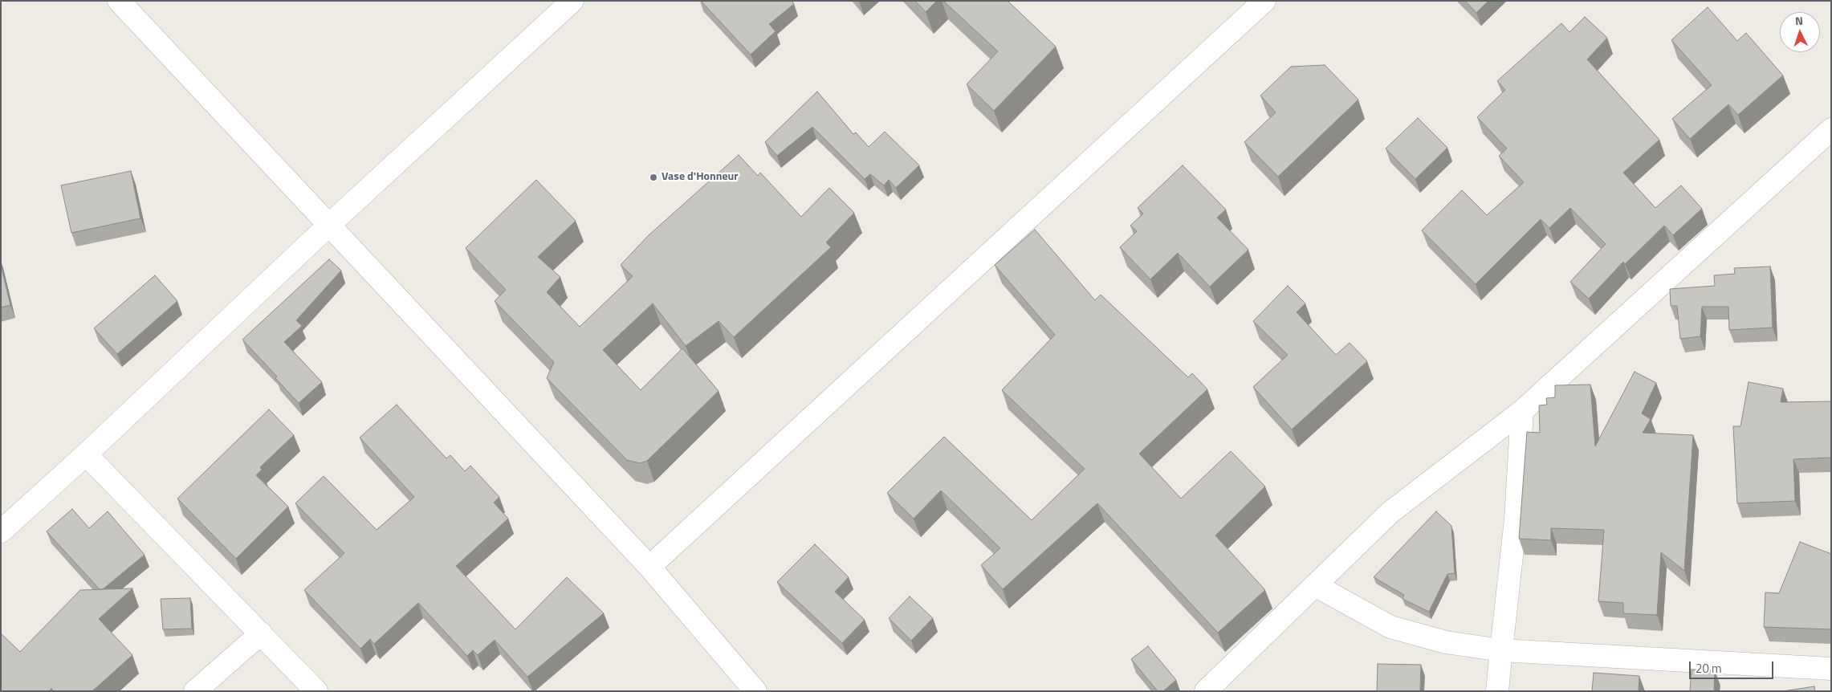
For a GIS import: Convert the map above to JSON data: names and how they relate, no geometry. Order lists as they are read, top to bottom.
{
  "places": ["Vase d'Honneur"],
  "scale_bar": "20 m",
  "north": "top"
}
